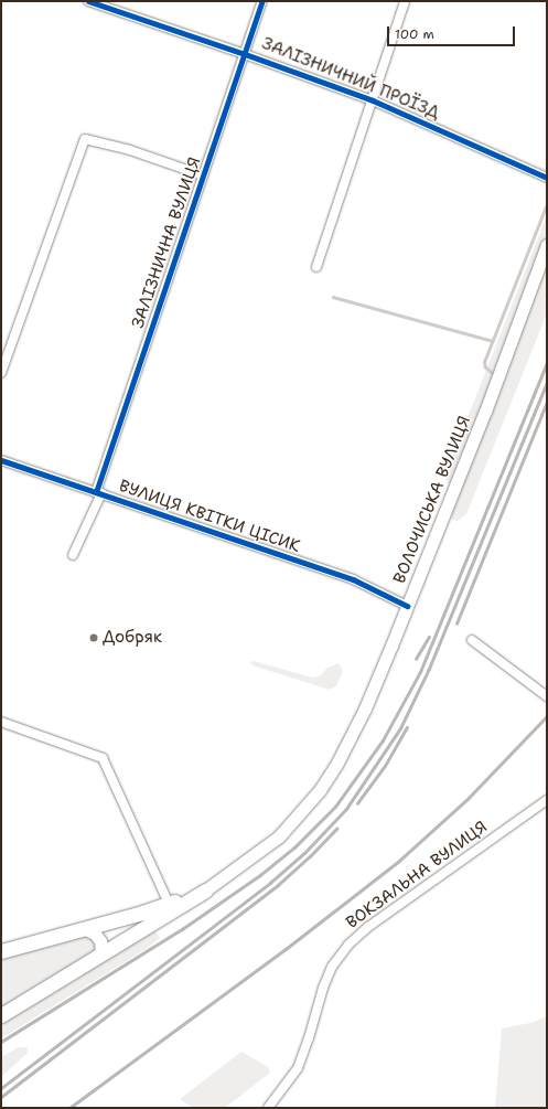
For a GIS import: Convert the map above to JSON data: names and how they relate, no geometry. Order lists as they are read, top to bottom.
{
  "streets": {
    "main road": ["ВОЛОЧИСЬКА ВУЛИЦЯ"],
    "street": [
      "ЗАЛІЗНИЧНИЙ ПРОЇЗД",
      "ЗАЛІЗНИЧНА ВУЛИЦЯ",
      "ВУЛИЦЯ КВІТКИ ЦІСИК",
      "ВОКЗАЛЬНА ВУЛИЦЯ"
    ]
  },
  "crossings": [
    ["ЗАЛІЗНИЧНИЙ ПРОЇЗД", "ЗАЛІЗНИЧНА ВУЛИЦЯ"],
    ["ЗАЛІЗНИЧНА ВУЛИЦЯ", "ВУЛИЦЯ КВІТКИ ЦІСИК"],
    ["ВОЛОЧИСЬКА ВУЛИЦЯ", "ВУЛИЦЯ КВІТКИ ЦІСИК"]
  ],
  "places": ["Добряк"],
  "scale_bar": "100 m"
}
